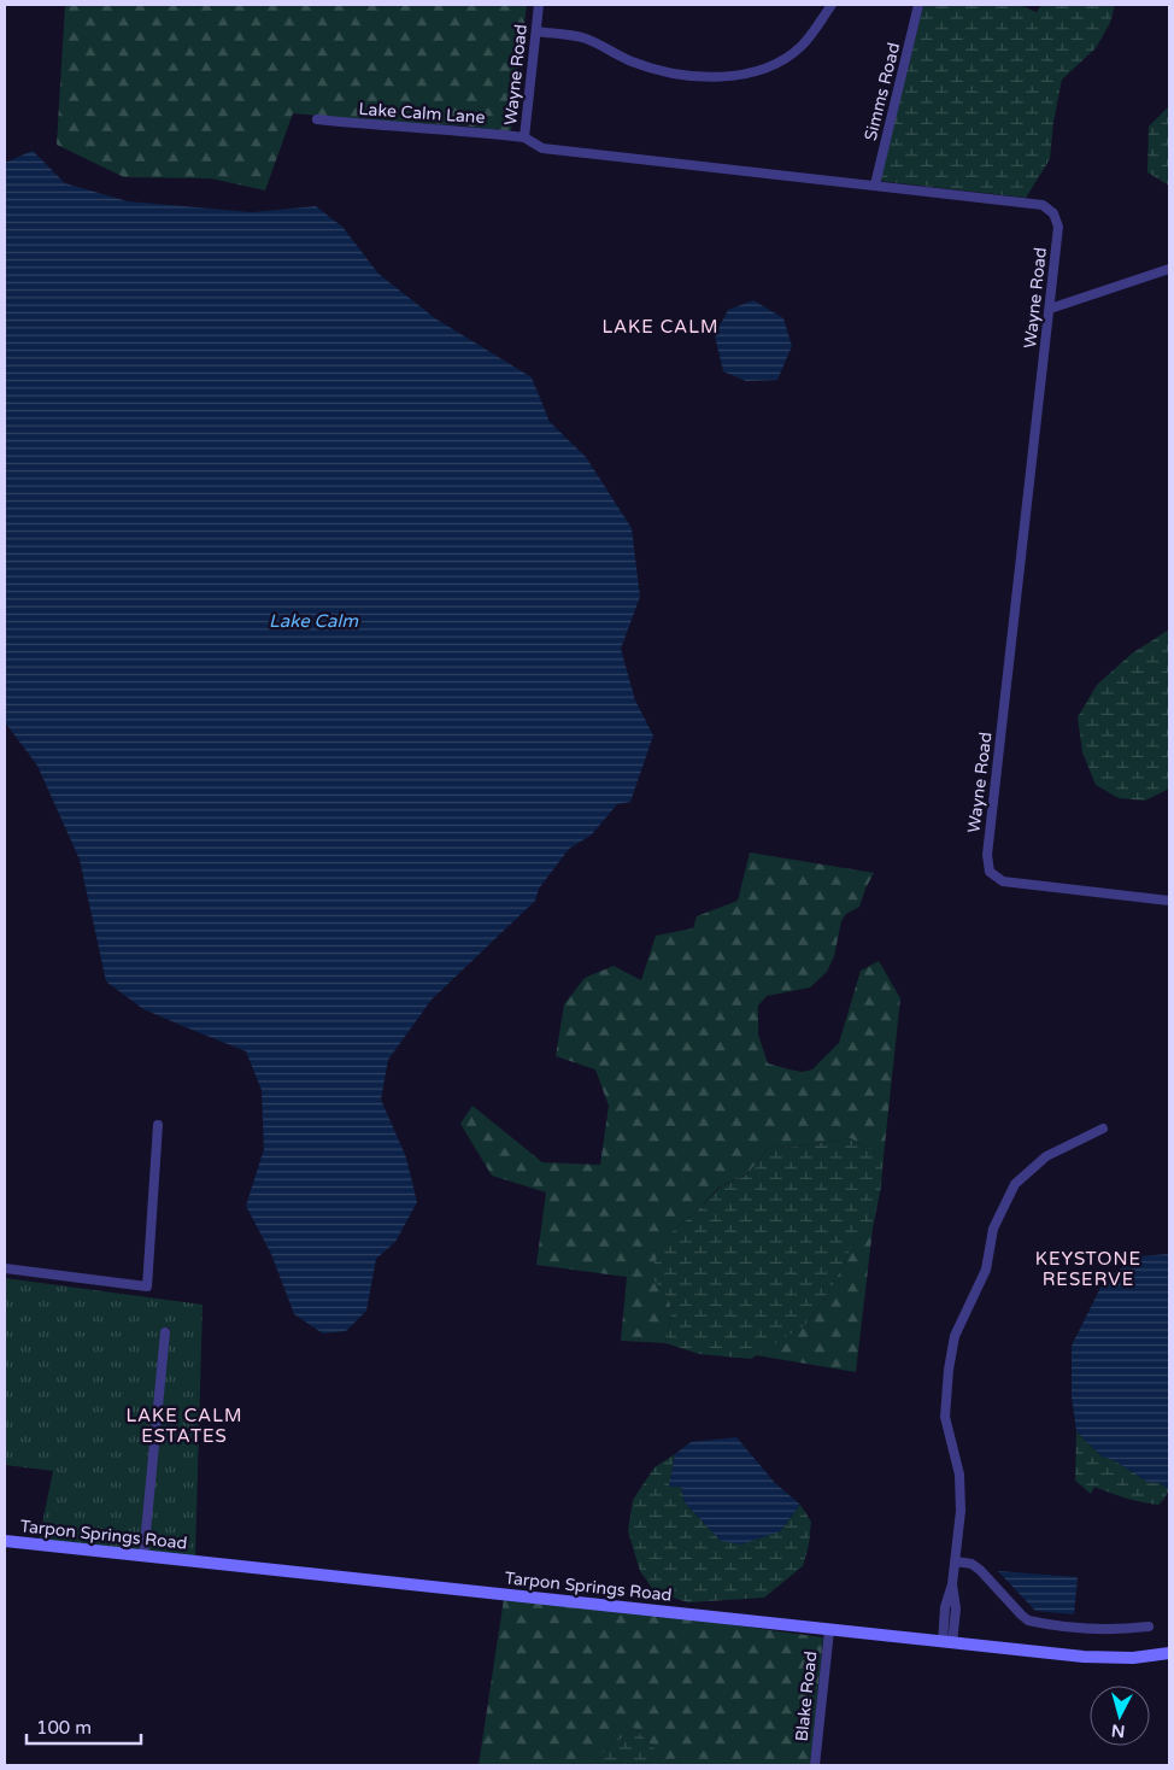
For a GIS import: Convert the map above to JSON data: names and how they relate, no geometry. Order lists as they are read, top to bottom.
{
  "streets": {
    "main road": ["Tarpon Springs Road"],
    "street": [
      "Wayne Road",
      "Simms Road",
      "Lake Calm Lane",
      "Blake Road"
    ]
  },
  "crossings": [
    ["Wayne Road", "Simms Road"],
    ["Wayne Road", "Lake Calm Lane"],
    ["Tarpon Springs Road", "Blake Road"]
  ],
  "districts": ["LAKE CALM", "KEYSTONE RESERVE", "LAKE CALM ESTATES"],
  "water": ["Lake Calm"],
  "scale_bar": "100 m",
  "north": "bottom"
}
